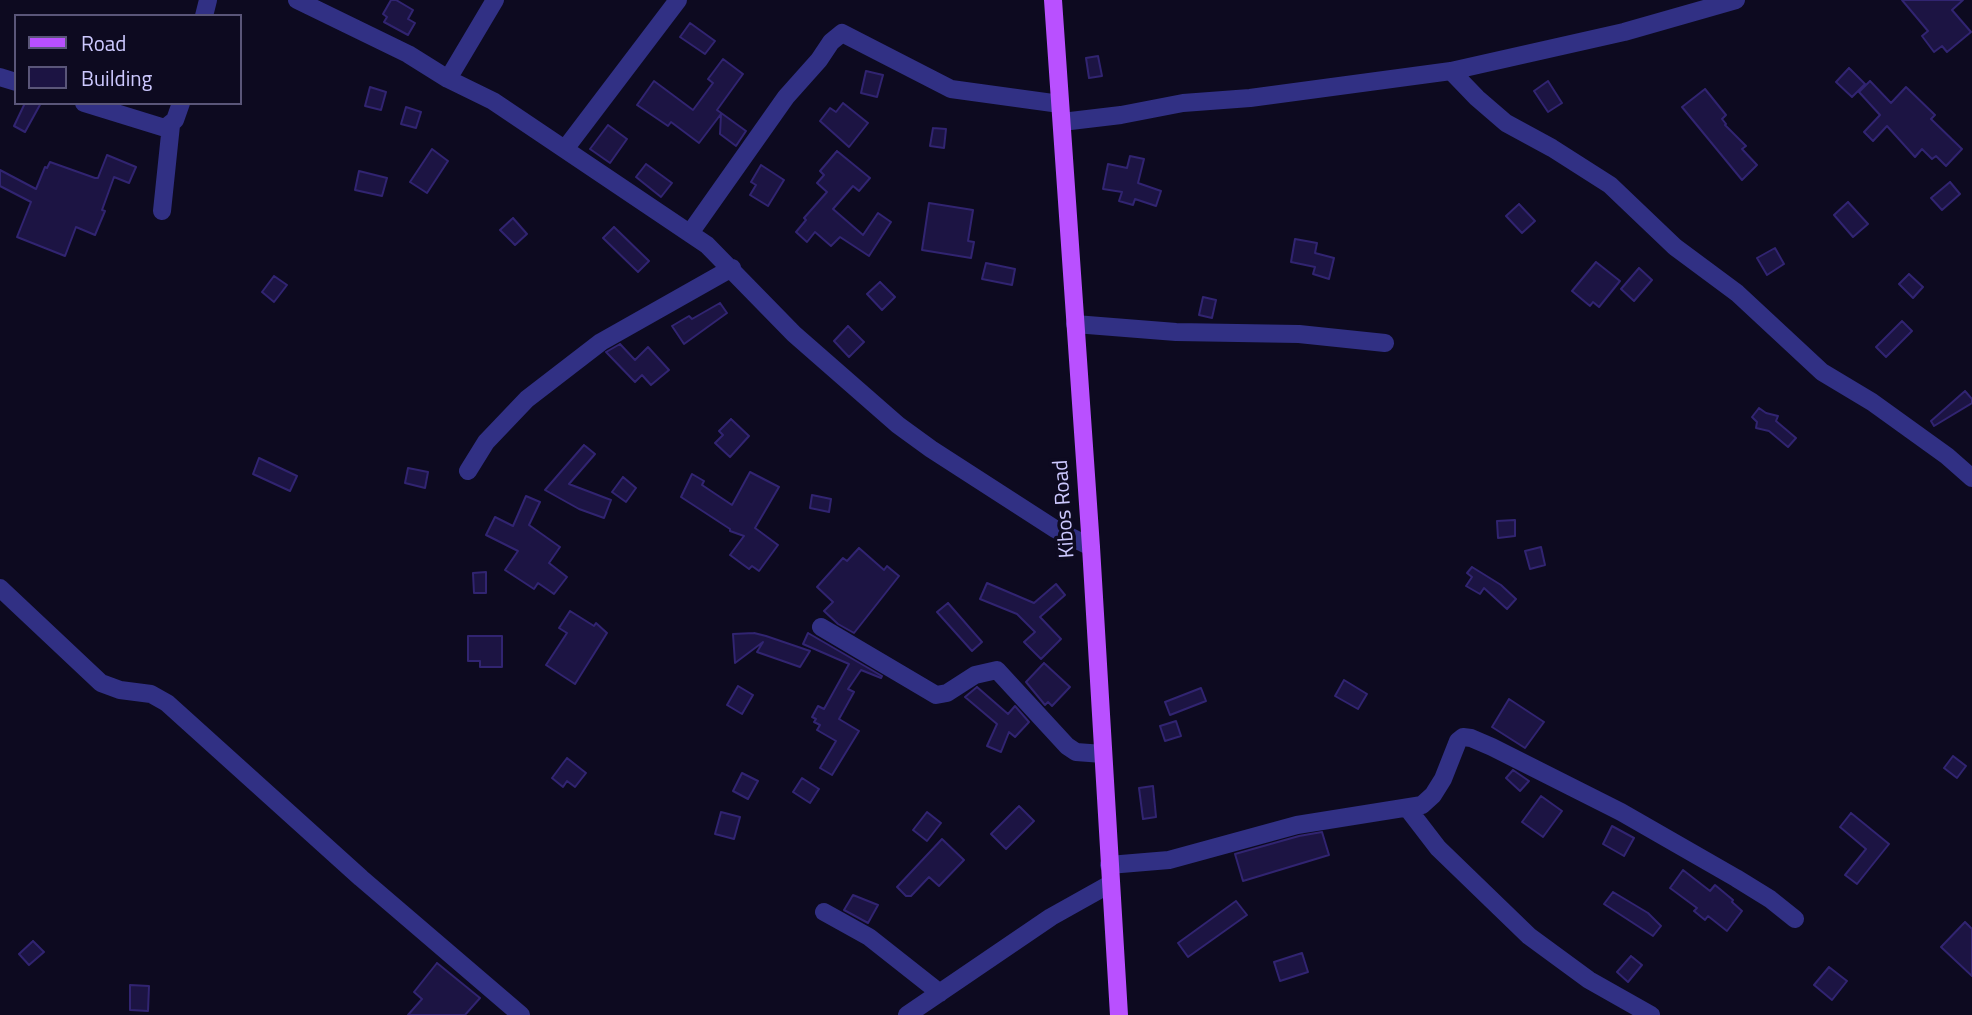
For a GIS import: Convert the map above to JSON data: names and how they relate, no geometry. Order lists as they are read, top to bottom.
{
  "streets": {
    "main road": ["Kibos Road"]
  },
  "legend": ["Road", "Building"]
}
